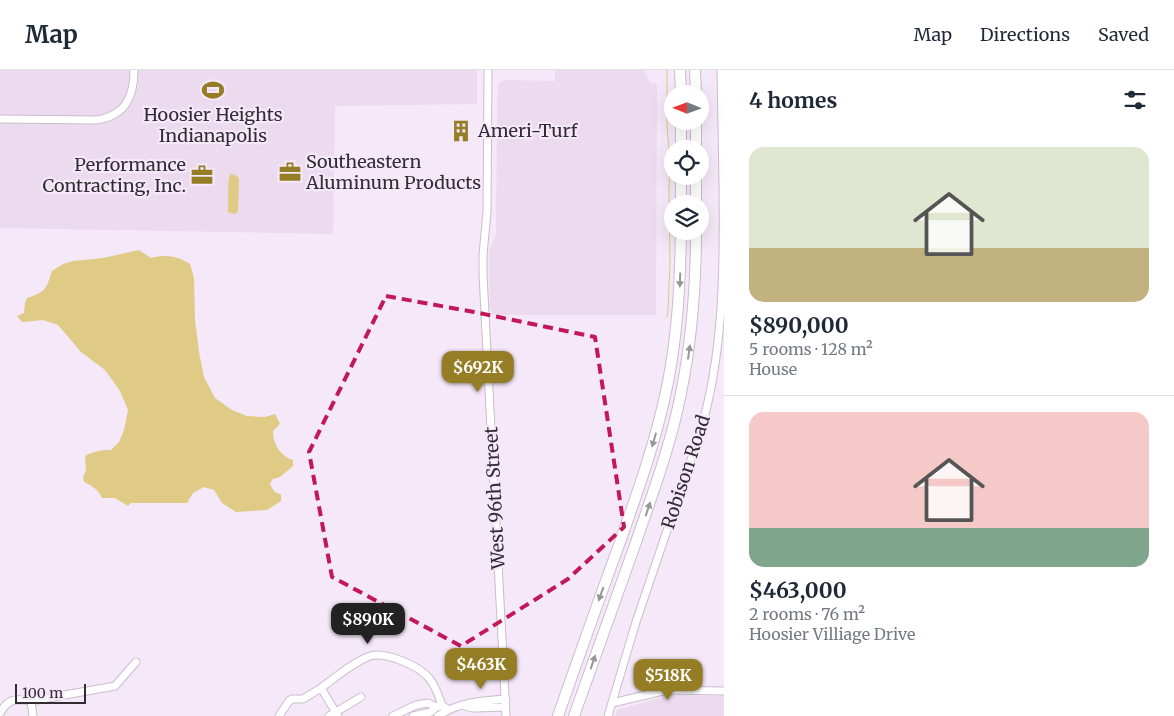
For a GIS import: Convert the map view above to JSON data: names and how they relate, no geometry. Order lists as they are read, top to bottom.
{
  "streets": {
    "street": ["Robison Road", "West 96th Street"]
  },
  "places": {
    "sports": ["Hoosier Heights Indianapolis"],
    "building": ["Ameri-Turf"],
    "office": ["Southeastern Aluminum Products", "Performance Contracting, Inc."]
  },
  "scale_bar": "100 m",
  "north": "left",
  "page": {
    "header": "Map",
    "nav": ["Map", "Directions", "Saved"],
    "heading": "4 homes",
    "list": [
      {
        "name": "$890,000",
        "note": "5 rooms · 128 m² · House"
      },
      {
        "name": "$463,000",
        "note": "2 rooms · 76 m² · Hoosier Villiage Drive"
      }
    ],
    "price": [
      "$692K",
      "$890K",
      "$463K",
      "$518K"
    ],
    "scale": "100 m"
  }
}
